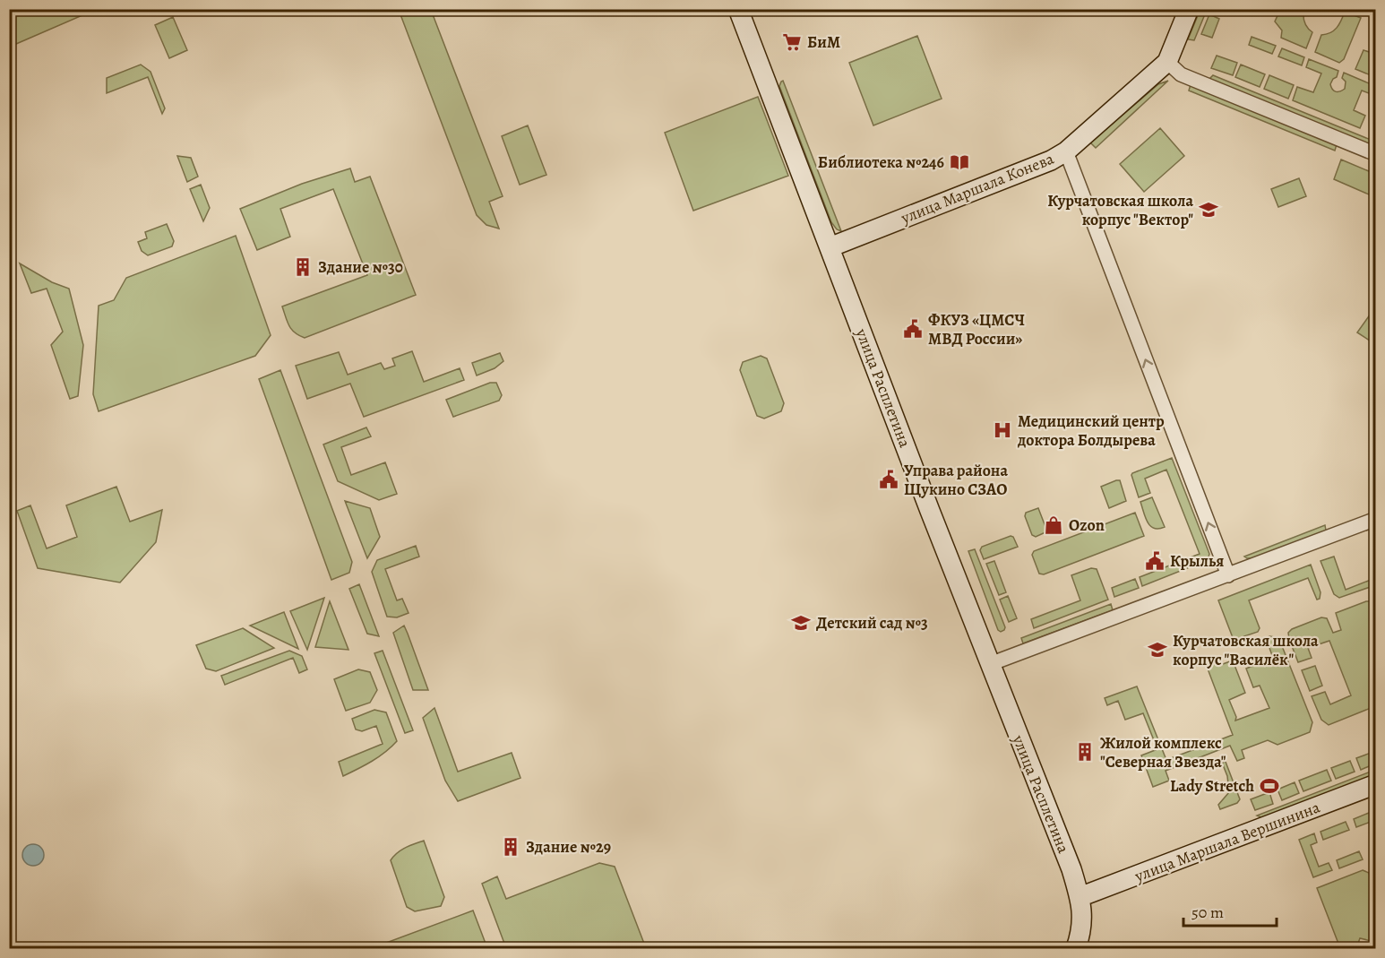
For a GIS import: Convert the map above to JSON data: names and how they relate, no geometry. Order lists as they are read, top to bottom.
{
  "streets": {
    "street": ["улица Маршала Конева", "улица Расплетина", "улица Маршала Вершинина"]
  },
  "crossings": [
    ["улица Маршала Конева", "улица Расплетина"],
    ["улица Расплетина", "улица Маршала Вершинина"]
  ],
  "places": {
    "supermarket": ["БиМ"],
    "library": ["Библиотека №246"],
    "school or university": ["Курчатовская школа корпус \"Вектор\"", "Детский сад №3", "Курчатовская школа корпус \"Василёк\""],
    "building": ["Здание №30", "Жилой комплекс \"Северная Звезда\"", "Здание №29"],
    "public building": ["ФКУЗ «ЦМСЧ МВД России»", "Управа района Щукино СЗАО", "Крылья"],
    "hospital": ["Медицинский центр доктора Болдырева"],
    "shop": ["Ozon"],
    "sports": ["Lady Stretch"]
  },
  "scale_bar": "50 m"
}
